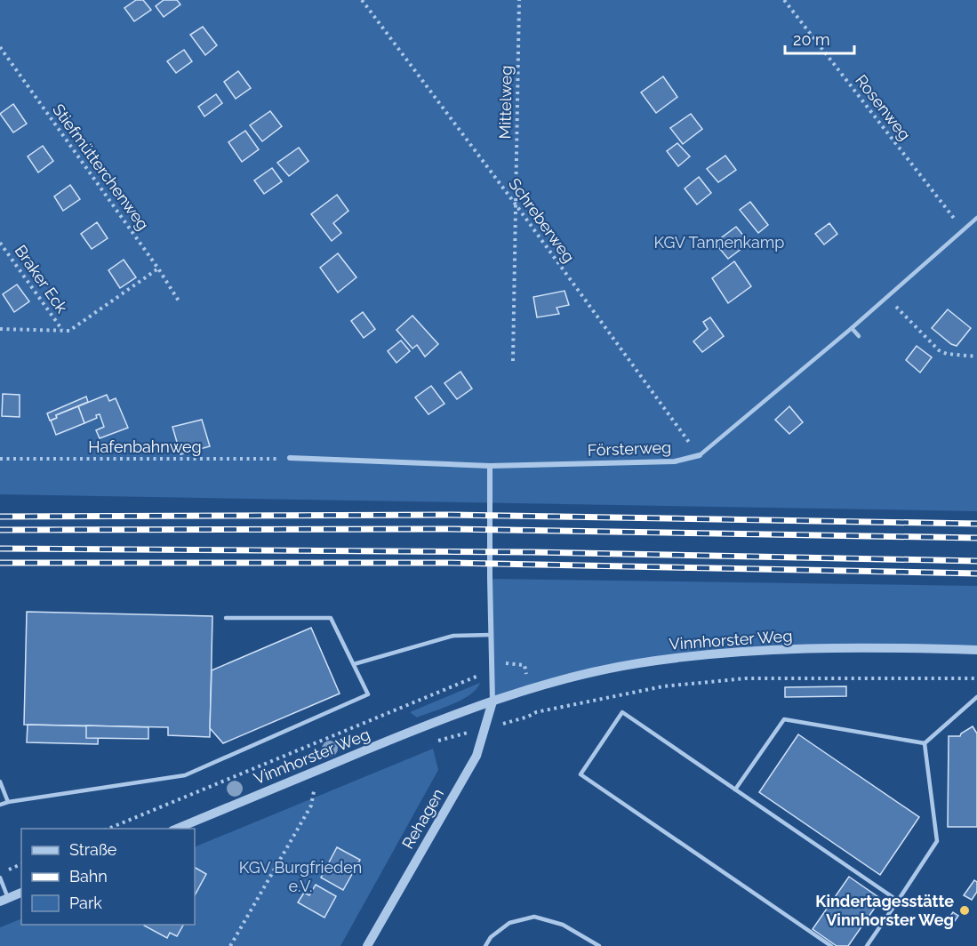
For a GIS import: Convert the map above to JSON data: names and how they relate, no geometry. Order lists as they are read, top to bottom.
{
  "streets": {
    "street": ["Försterweg", "Vinnhorster Weg", "Rehagen"],
    "path": [
      "Mittelweg",
      "Rosenweg",
      "Stiefmütterchenweg",
      "Schreberweg",
      "Braker Eck",
      "Hafenbahnweg"
    ]
  },
  "crossings": [
    ["Mittelweg", "Schreberweg"],
    ["Rosenweg", "Försterweg"],
    ["Schreberweg", "Försterweg"],
    ["Hafenbahnweg", "Försterweg"],
    ["Vinnhorster Weg", "Rehagen"]
  ],
  "parks": ["KGV Tannenkamp", "KGV Burgfrieden e.V."],
  "places": ["Kindertagesstätte Vinnhorster Weg"],
  "legend": ["Straße", "Bahn", "Park"],
  "scale_bar": "20 m"
}
